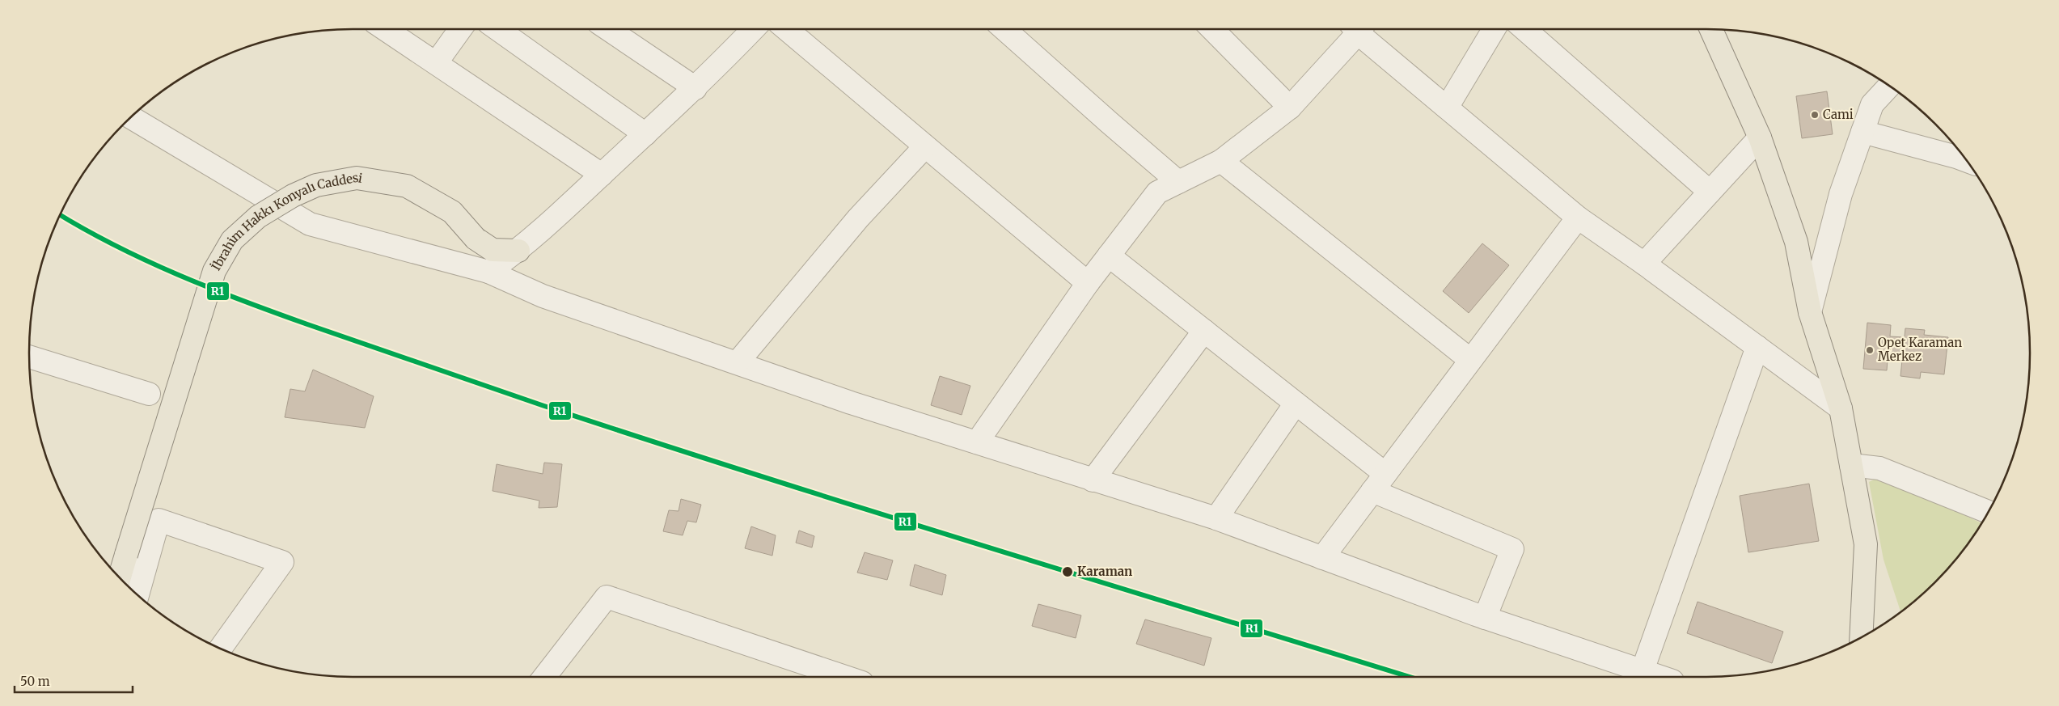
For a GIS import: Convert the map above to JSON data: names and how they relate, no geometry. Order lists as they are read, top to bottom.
{
  "streets": {
    "main road": ["İbrahim Hakkı Konyalı Caddesi"]
  },
  "places": ["Cami", "Opet Karaman Merkez", "Karaman"],
  "lines": ["transit line R1"],
  "scale_bar": "50 m"
}
